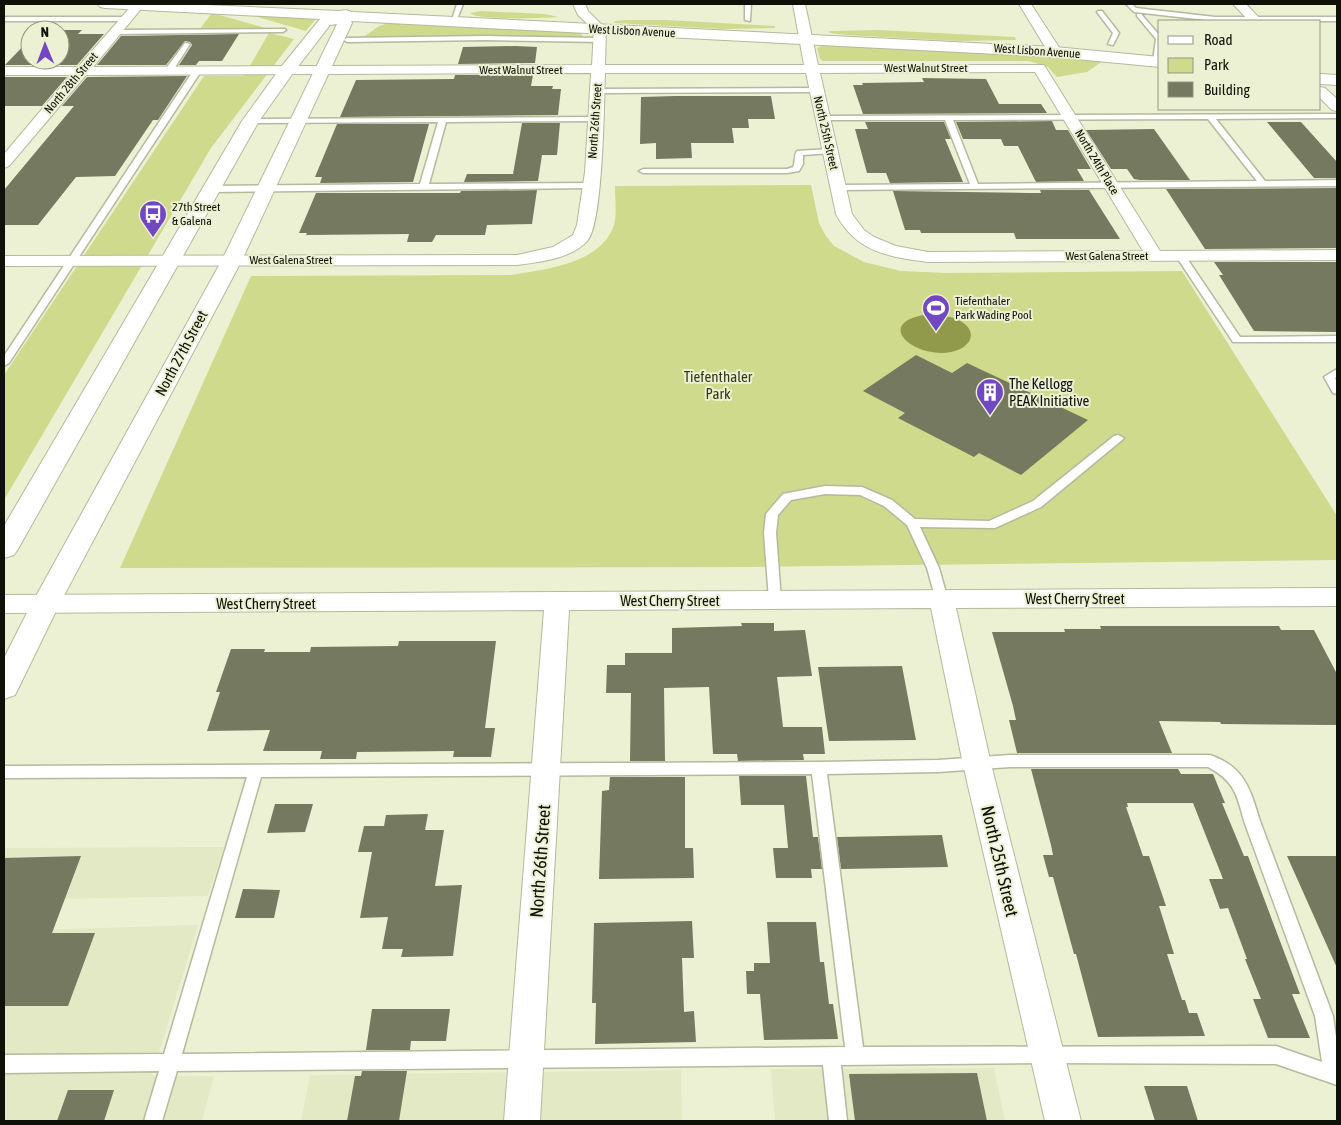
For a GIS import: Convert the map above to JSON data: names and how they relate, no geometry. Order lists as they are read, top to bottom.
{
  "streets": {
    "main road": ["West Lisbon Avenue", "North 27th Street"],
    "street": [
      "West Walnut Street",
      "North 28th Street",
      "North 26th Street",
      "North 25th Street",
      "North 24th Place",
      "West Galena Street",
      "West Cherry Street"
    ]
  },
  "crossings": [
    ["West Lisbon Avenue", "North 28th Street"],
    ["West Lisbon Avenue", "North 26th Street"],
    ["West Lisbon Avenue", "North 25th Street"],
    ["West Lisbon Avenue", "North 27th Street"],
    ["West Walnut Street", "North 28th Street"],
    ["West Walnut Street", "North 26th Street"],
    ["West Walnut Street", "North 25th Street"],
    ["West Walnut Street", "North 24th Place"],
    ["West Walnut Street", "North 27th Street"],
    ["North 26th Street", "West Galena Street"],
    ["North 26th Street", "West Cherry Street"],
    ["North 25th Street", "West Galena Street"],
    ["North 25th Street", "West Cherry Street"],
    ["North 24th Place", "West Galena Street"],
    ["West Galena Street", "North 27th Street"],
    ["North 27th Street", "West Cherry Street"]
  ],
  "parks": ["Tiefenthaler Park"],
  "places": {
    "bus stop": ["27th Street & Galena"],
    "sports": ["Tiefenthaler Park Wading Pool"],
    "building": ["The Kellogg PEAK Initiative"]
  },
  "legend": ["Road", "Park", "Building"],
  "north": "top"
}
